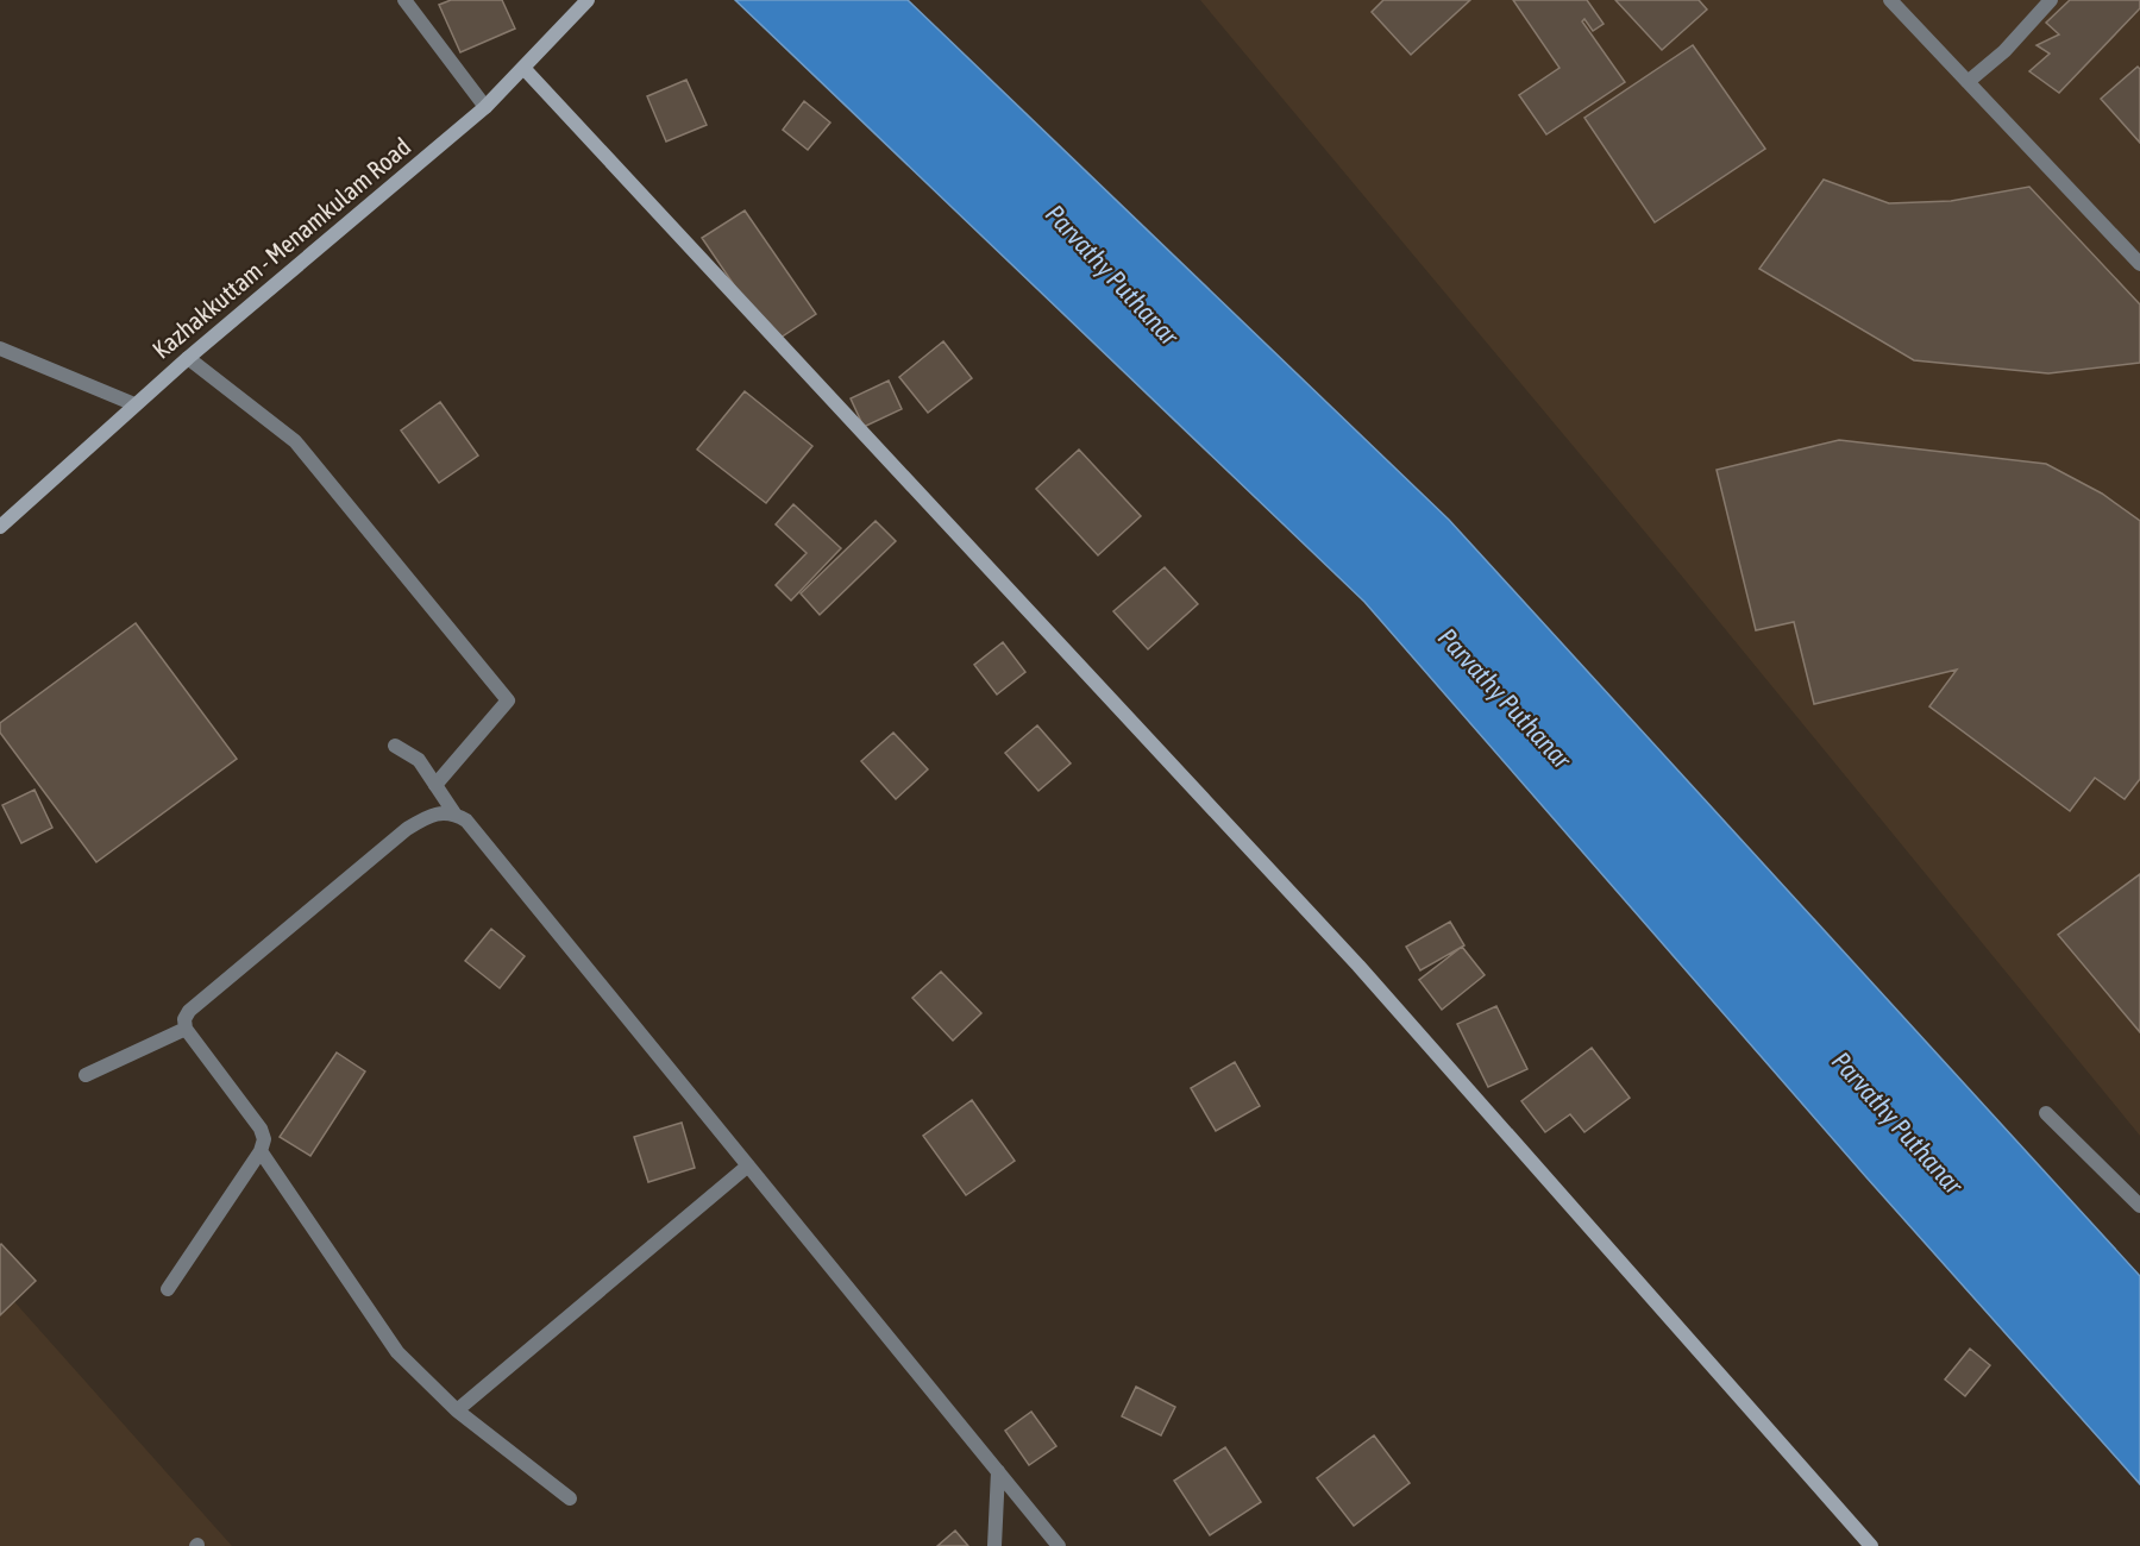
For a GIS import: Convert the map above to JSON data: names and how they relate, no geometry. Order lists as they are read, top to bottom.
{
  "streets": {
    "street": ["Kazhakkuttam - Menamkulam Road"]
  },
  "water": ["Parvathy Puthanar"]
}
